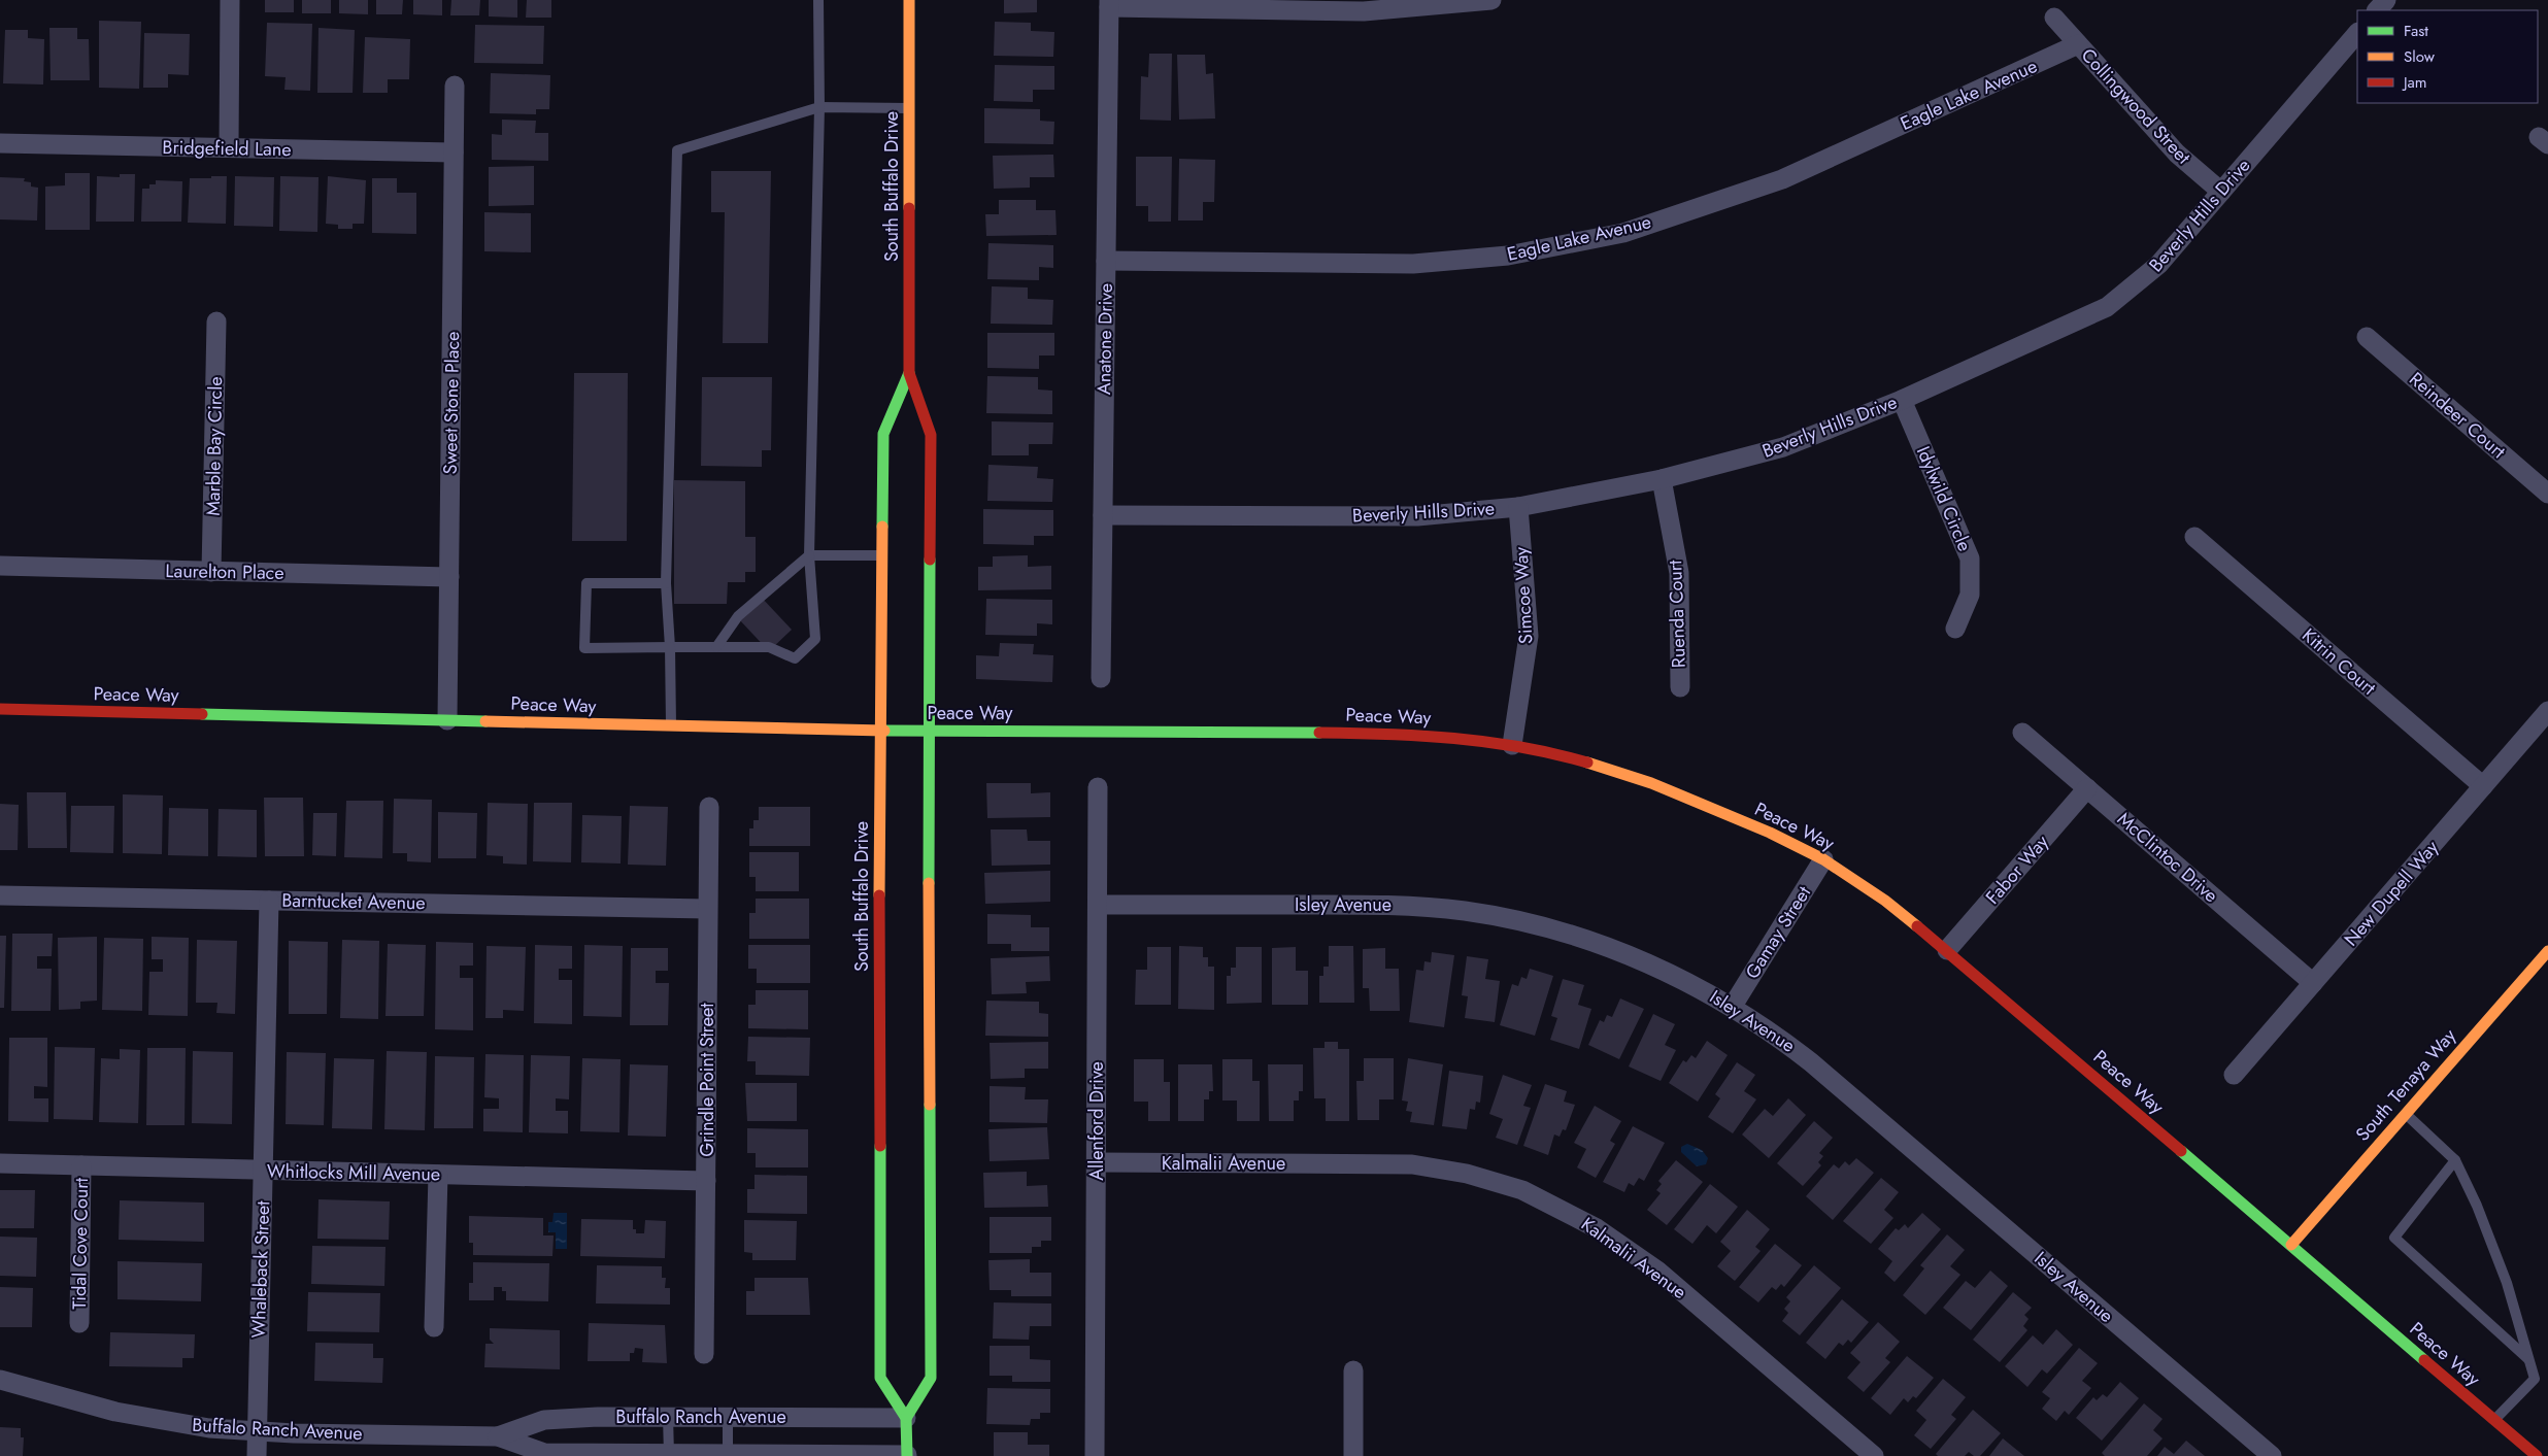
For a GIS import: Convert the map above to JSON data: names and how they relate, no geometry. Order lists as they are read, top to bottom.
{
  "streets": {
    "main road": ["South Buffalo Drive", "Peace Way", "South Tenaya Way"],
    "street": [
      "Eagle Lake Avenue",
      "Collingwood Street",
      "Bridgefield Lane",
      "Beverly Hills Drive",
      "Anatone Drive",
      "Sweet Stone Place",
      "Reindeer Court",
      "Marble Bay Circle",
      "Idylwild Circle",
      "Laurelton Place",
      "Simcoe Way",
      "Ruenda Court",
      "Kitrin Court",
      "McClintoc Drive",
      "Fabor Way",
      "New Dupell Way",
      "Barntucket Avenue",
      "Isley Avenue",
      "Gamay Street",
      "Grindle Point Street",
      "Allenford Drive",
      "Kalmalii Avenue",
      "Whitlocks Mill Avenue",
      "Tidal Cove Court",
      "Whaleback Street",
      "Buffalo Ranch Avenue"
    ]
  },
  "crossings": [
    ["Eagle Lake Avenue", "Collingwood Street"],
    ["Eagle Lake Avenue", "Anatone Drive"],
    ["Collingwood Street", "Beverly Hills Drive"],
    ["Bridgefield Lane", "Sweet Stone Place"],
    ["South Buffalo Drive", "Peace Way"],
    ["South Buffalo Drive", "Buffalo Ranch Avenue"],
    ["Beverly Hills Drive", "Anatone Drive"],
    ["Beverly Hills Drive", "Idylwild Circle"],
    ["Beverly Hills Drive", "Simcoe Way"],
    ["Beverly Hills Drive", "Ruenda Court"],
    ["Sweet Stone Place", "Laurelton Place"],
    ["Sweet Stone Place", "Peace Way"],
    ["Marble Bay Circle", "Laurelton Place"],
    ["Simcoe Way", "Peace Way"],
    ["Kitrin Court", "New Dupell Way"],
    ["Peace Way", "Fabor Way"],
    ["Peace Way", "Gamay Street"],
    ["Peace Way", "South Tenaya Way"],
    ["McClintoc Drive", "Fabor Way"],
    ["McClintoc Drive", "New Dupell Way"],
    ["Barntucket Avenue", "Grindle Point Street"],
    ["Barntucket Avenue", "Whaleback Street"],
    ["Isley Avenue", "Gamay Street"],
    ["Isley Avenue", "Allenford Drive"],
    ["Grindle Point Street", "Whitlocks Mill Avenue"],
    ["Allenford Drive", "Kalmalii Avenue"],
    ["Whitlocks Mill Avenue", "Tidal Cove Court"],
    ["Whitlocks Mill Avenue", "Whaleback Street"],
    ["Whaleback Street", "Buffalo Ranch Avenue"]
  ],
  "legend": ["Fast", "Slow", "Jam"]
}
